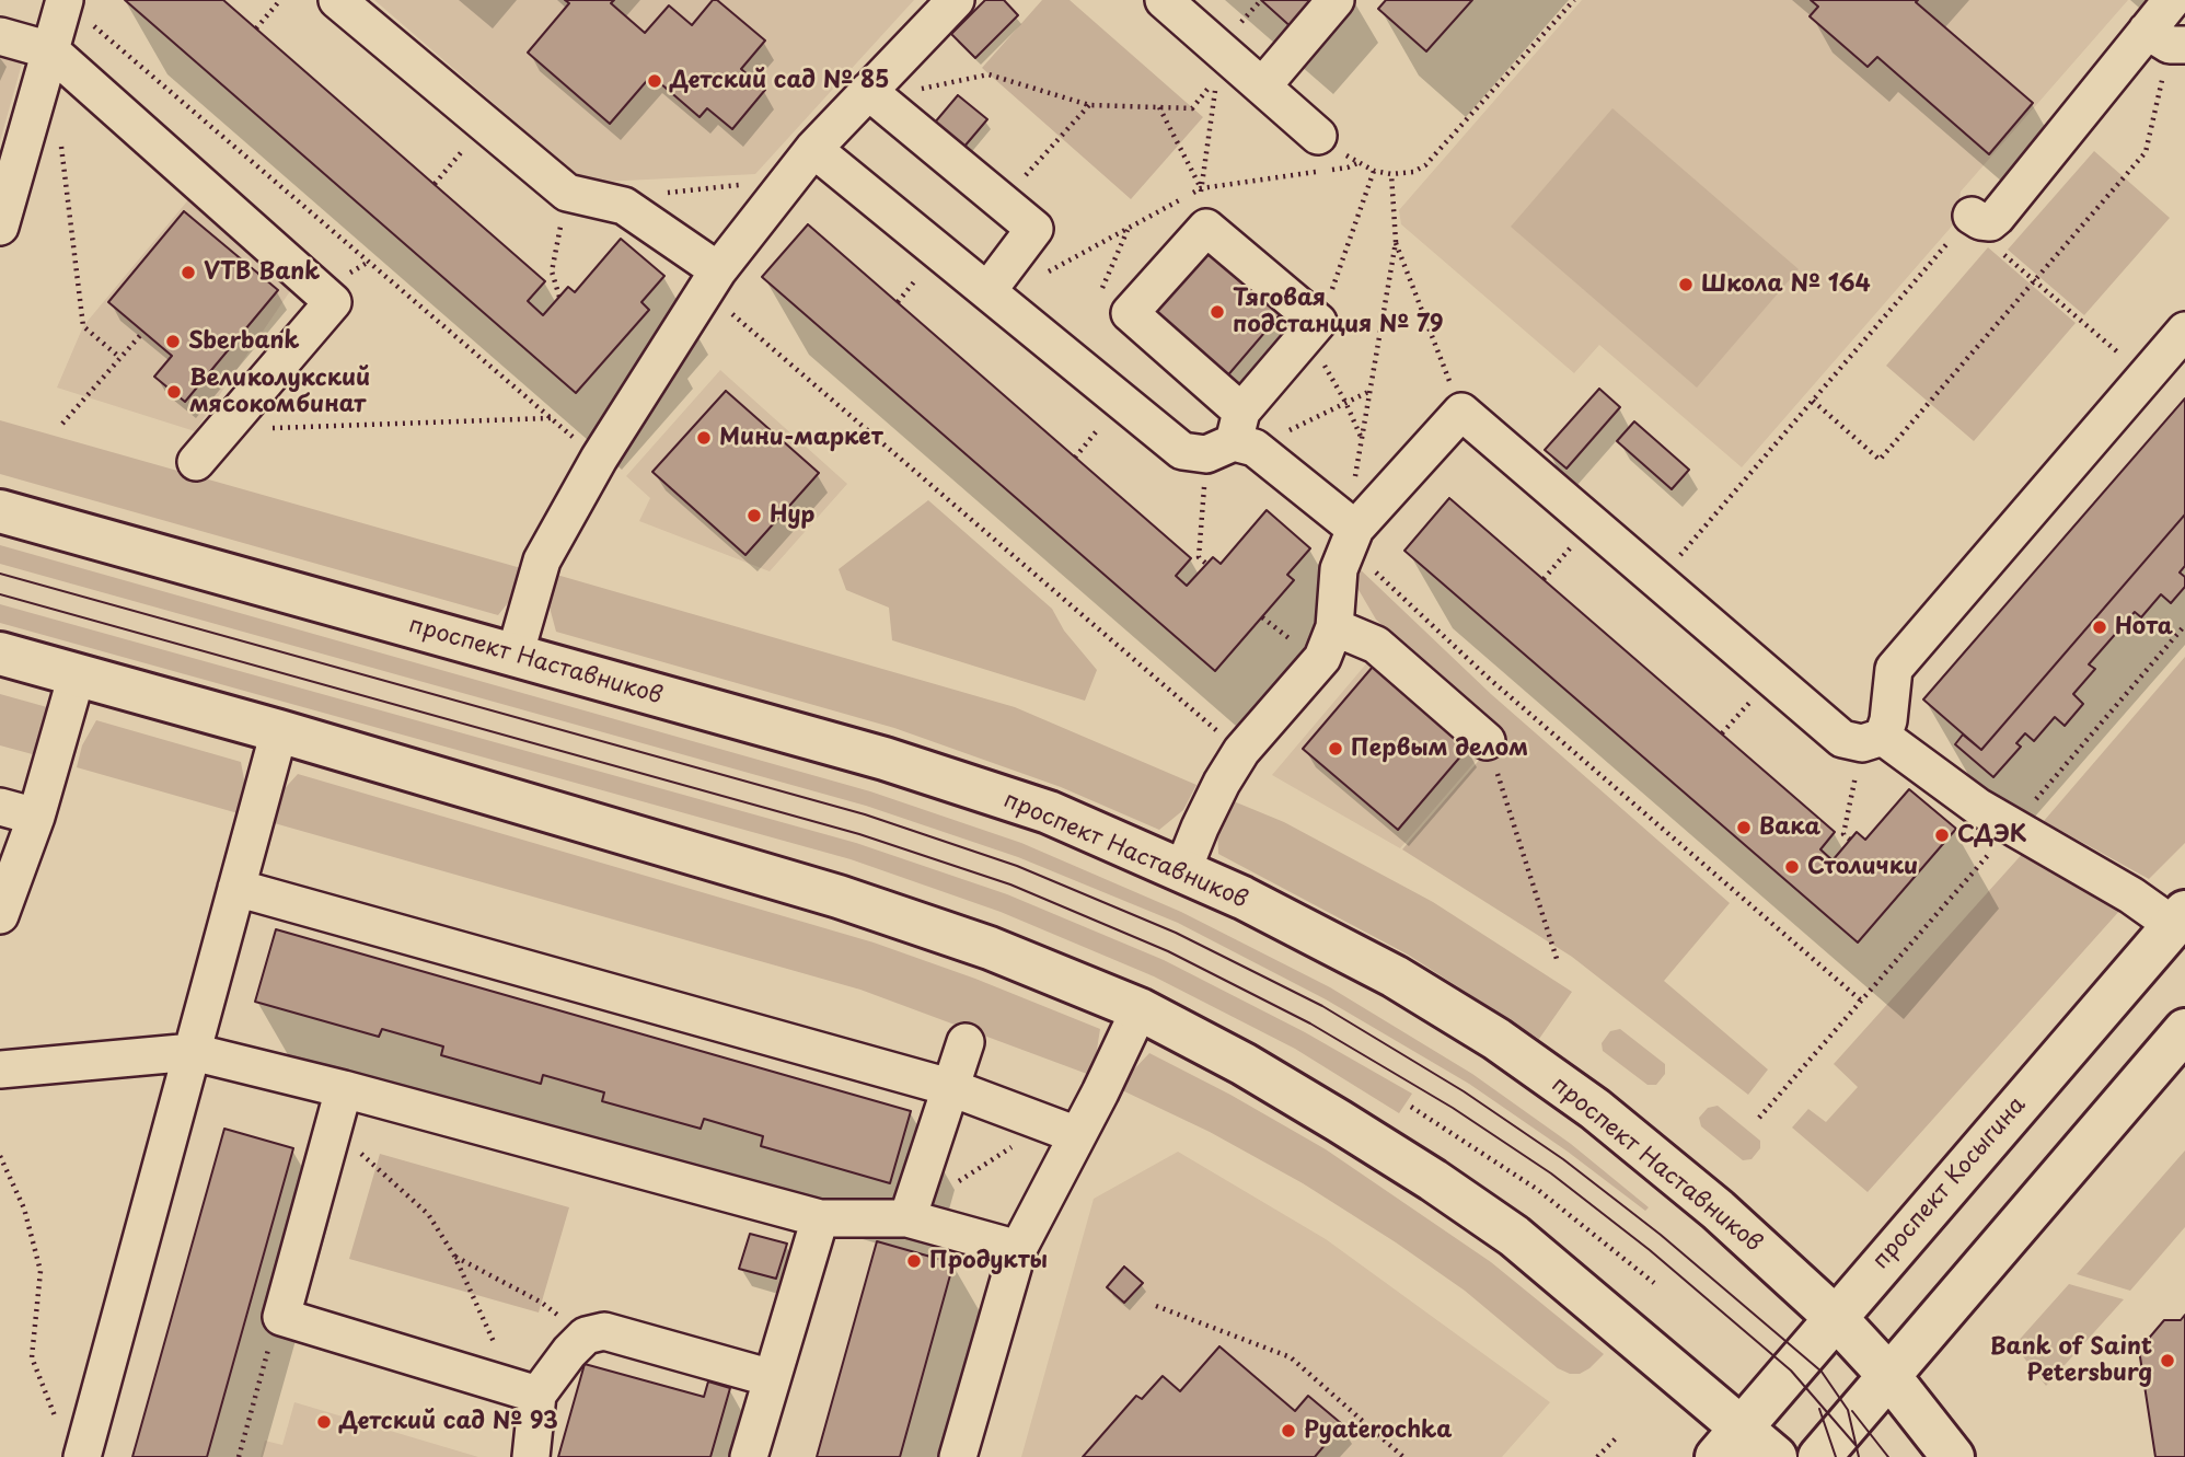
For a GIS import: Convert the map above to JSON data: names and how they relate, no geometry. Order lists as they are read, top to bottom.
{
  "streets": {
    "main road": ["проспект Наставников", "проспект Косыгина"]
  },
  "crossings": [
    ["проспект Наставников", "проспект Косыгина"]
  ],
  "places": [
    "Детский сад № 85",
    "VTB Bank",
    "Школа № 164",
    "Тяговая подстанция № 79",
    "Sberbank",
    "Великолукский мясокомбинат",
    "Мини-маркет",
    "Нур",
    "Нота",
    "Первым делом",
    "Вака",
    "СДЭК",
    "Столички",
    "Продукты",
    "Bank of Saint Petersburg",
    "Детский сад № 93",
    "Pyaterochka"
  ]
}
